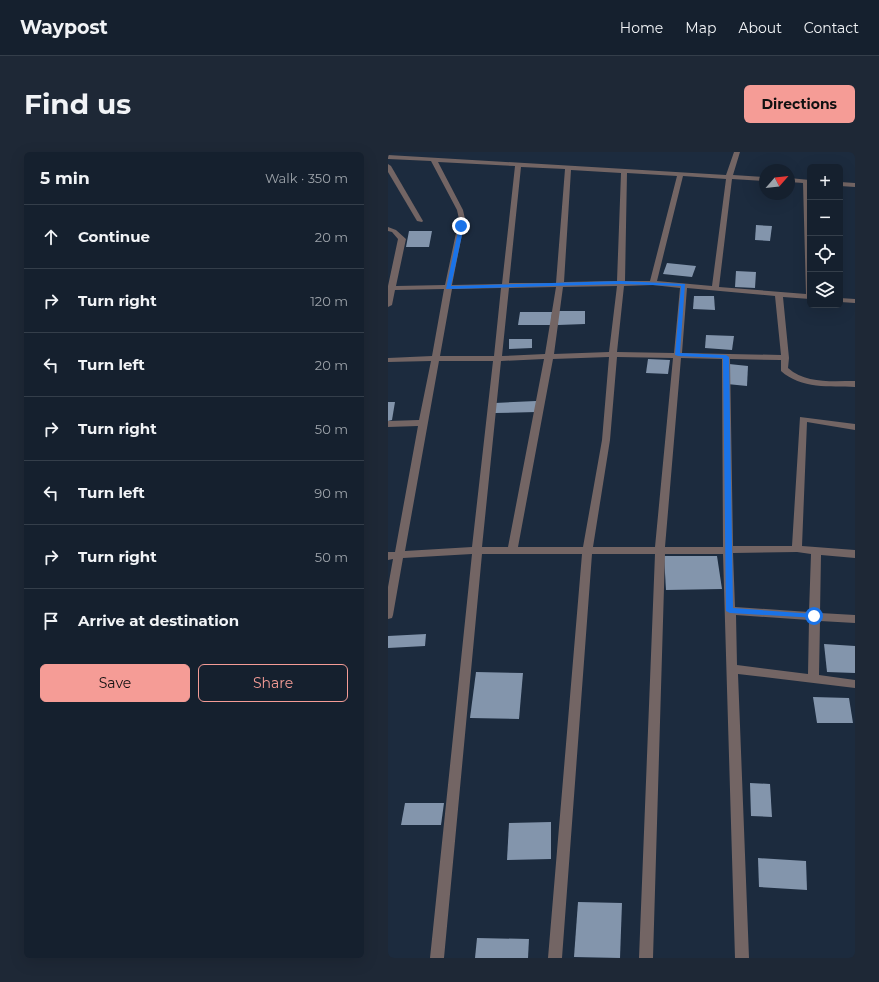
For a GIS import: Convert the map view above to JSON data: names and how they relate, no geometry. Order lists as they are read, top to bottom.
{
  "north": "top right",
  "page": {
    "header": "Waypost",
    "nav": [
      "Home",
      "Map",
      "About",
      "Contact"
    ],
    "buttons": [
      "Directions",
      ["Save", "Share"]
    ],
    "title": "Find us",
    "heading": ["5 min", "Walk · 350 m"],
    "map_buttons": ["+", "−"],
    "list": [
      ["Continue", "20 m"],
      ["Turn right", "120 m"],
      ["Turn left", "20 m"],
      ["Turn right", "50 m"],
      ["Turn left", "90 m"],
      ["Turn right", "50 m"],
      "Arrive at destination"
    ]
  }
}
